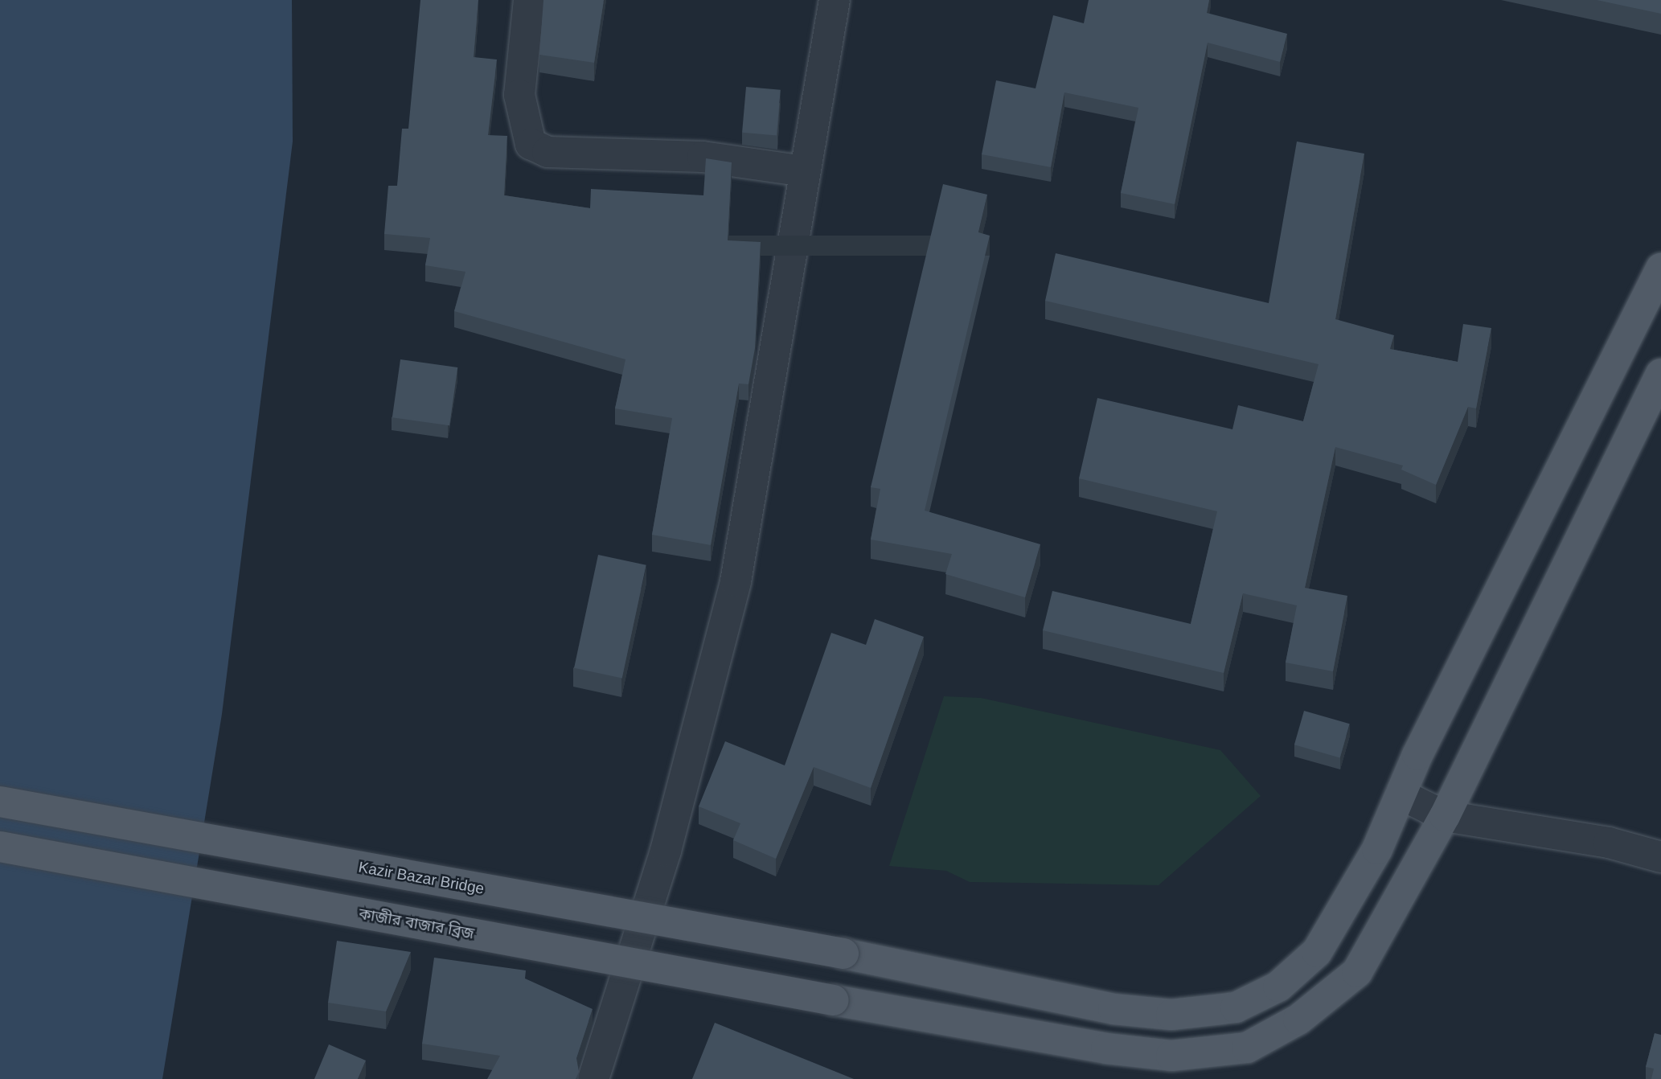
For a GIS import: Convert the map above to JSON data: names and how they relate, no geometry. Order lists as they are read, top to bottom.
{
  "streets": {
    "main road": ["Kazir Bazar Bridge", "কাজীর বাজার ব্রিজ"]
  }
}
